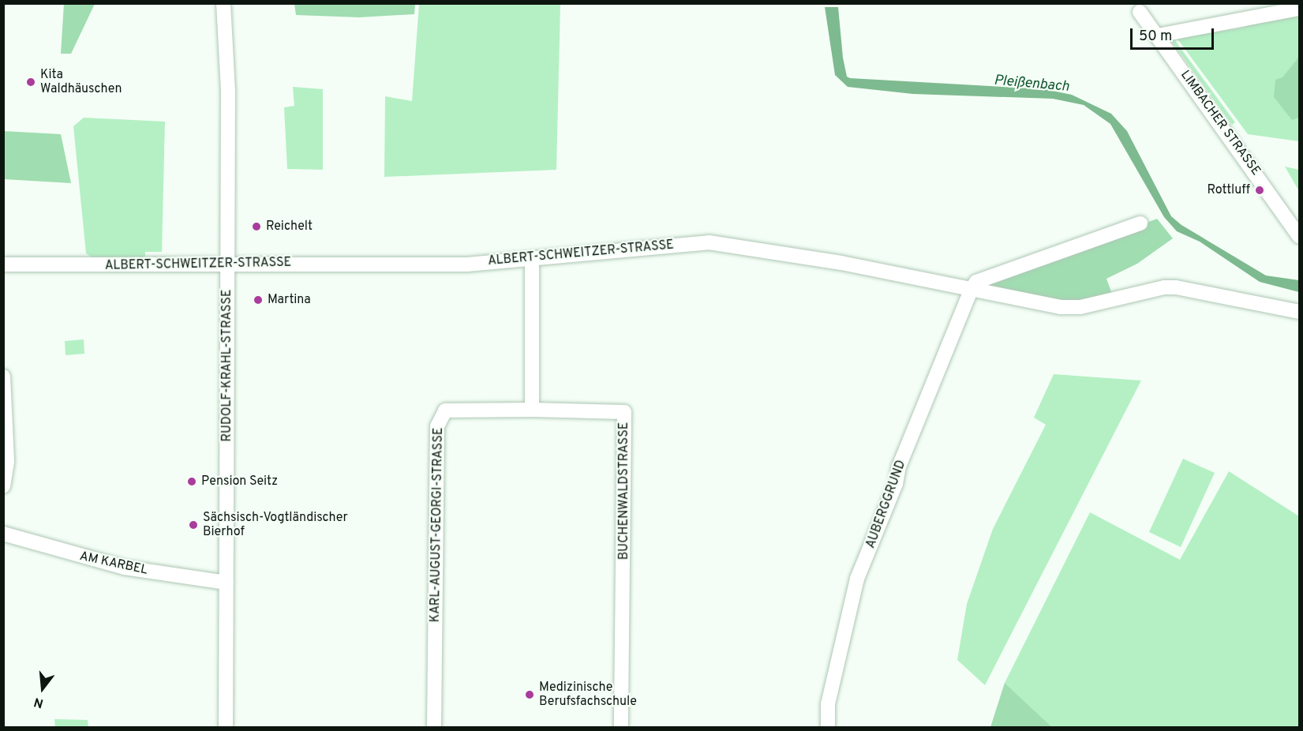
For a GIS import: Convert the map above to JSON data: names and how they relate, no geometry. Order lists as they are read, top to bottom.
{
  "streets": {
    "street": [
      "LIMBACHER STRASSE",
      "ALBERT-SCHWEITZER-STRASSE",
      "RUDOLF-KRAHL-STRASSE",
      "BUCHENWALDSTRASSE",
      "AUBERGGRUND",
      "KARL-AUGUST-GEORGI-STRASSE",
      "AM KARBEL"
    ]
  },
  "crossings": [
    ["ALBERT-SCHWEITZER-STRASSE", "RUDOLF-KRAHL-STRASSE"],
    ["ALBERT-SCHWEITZER-STRASSE", "AUBERGGRUND"],
    ["RUDOLF-KRAHL-STRASSE", "AM KARBEL"],
    ["BUCHENWALDSTRASSE", "KARL-AUGUST-GEORGI-STRASSE"]
  ],
  "water": ["Pleißenbach"],
  "places": [
    "Kita Waldhäuschen",
    "Rottluff",
    "Reichelt",
    "Martina",
    "Pension Seitz",
    "Sächsisch-Vogtländischer Bierhof",
    "Medizinische Berufsfachschule"
  ],
  "scale_bar": "50 m",
  "north": "bottom"
}
